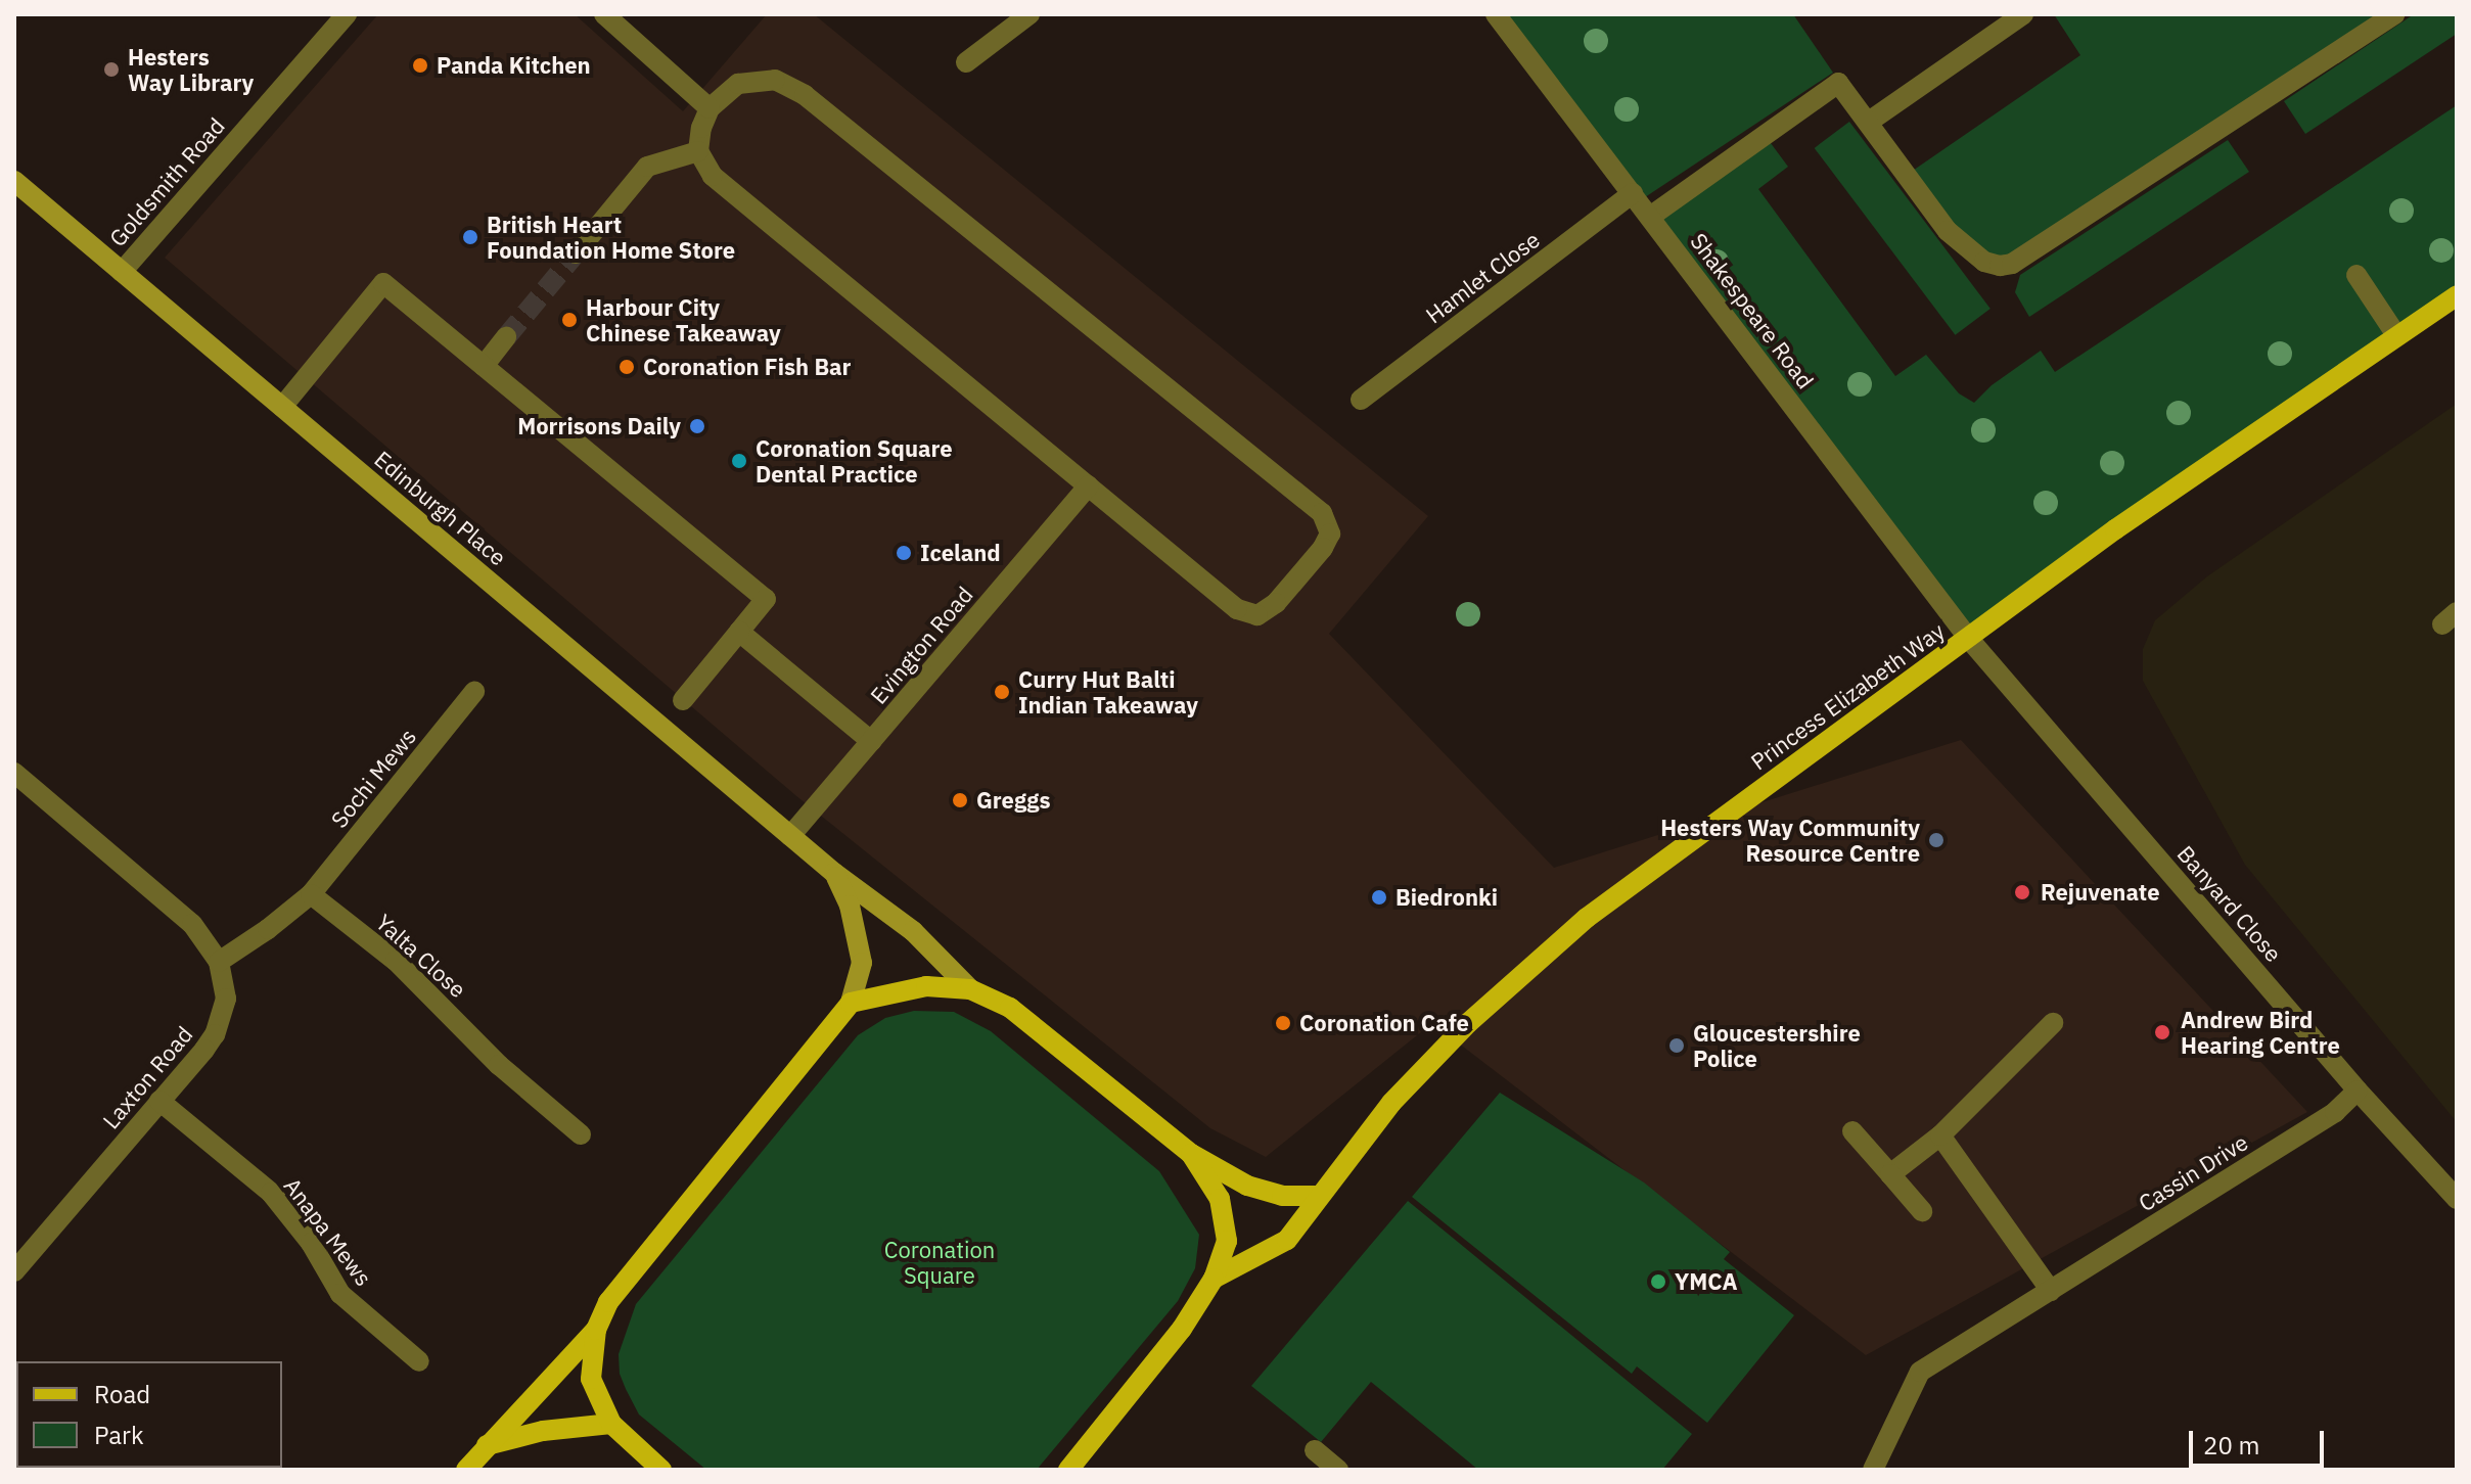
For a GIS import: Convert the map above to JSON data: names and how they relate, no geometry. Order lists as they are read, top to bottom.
{
  "streets": {
    "main road": ["Princess Elizabeth Way"],
    "street": [
      "Goldsmith Road",
      "Hamlet Close",
      "Shakespeare Road",
      "Edinburgh Place",
      "Evington Road",
      "Sochi Mews",
      "Banyard Close",
      "Yalta Close",
      "Laxton Road",
      "Cassin Drive",
      "Anapa Mews"
    ]
  },
  "crossings": [
    ["Goldsmith Road", "Edinburgh Place"],
    ["Hamlet Close", "Shakespeare Road"],
    ["Shakespeare Road", "Princess Elizabeth Way"],
    ["Shakespeare Road", "Banyard Close"],
    ["Edinburgh Place", "Evington Road"],
    ["Princess Elizabeth Way", "Banyard Close"],
    ["Sochi Mews", "Yalta Close"],
    ["Banyard Close", "Cassin Drive"],
    ["Laxton Road", "Anapa Mews"]
  ],
  "parks": ["Coronation Square"],
  "places": [
    "Panda Kitchen",
    "Hesters Way Library",
    "British Heart Foundation Home Store",
    "Harbour City Chinese Takeaway",
    "Coronation Fish Bar",
    "Morrisons Daily",
    "Coronation Square Dental Practice",
    "Iceland",
    "Curry Hut Balti Indian Takeaway",
    "Greggs",
    "Hesters Way Community Resource Centre",
    "Rejuvenate",
    "Biedronki",
    "Coronation Cafe",
    "Andrew Bird Hearing Centre",
    "Gloucestershire Police",
    "YMCA"
  ],
  "legend": ["Road", "Park"],
  "scale_bar": "20 m"
}
